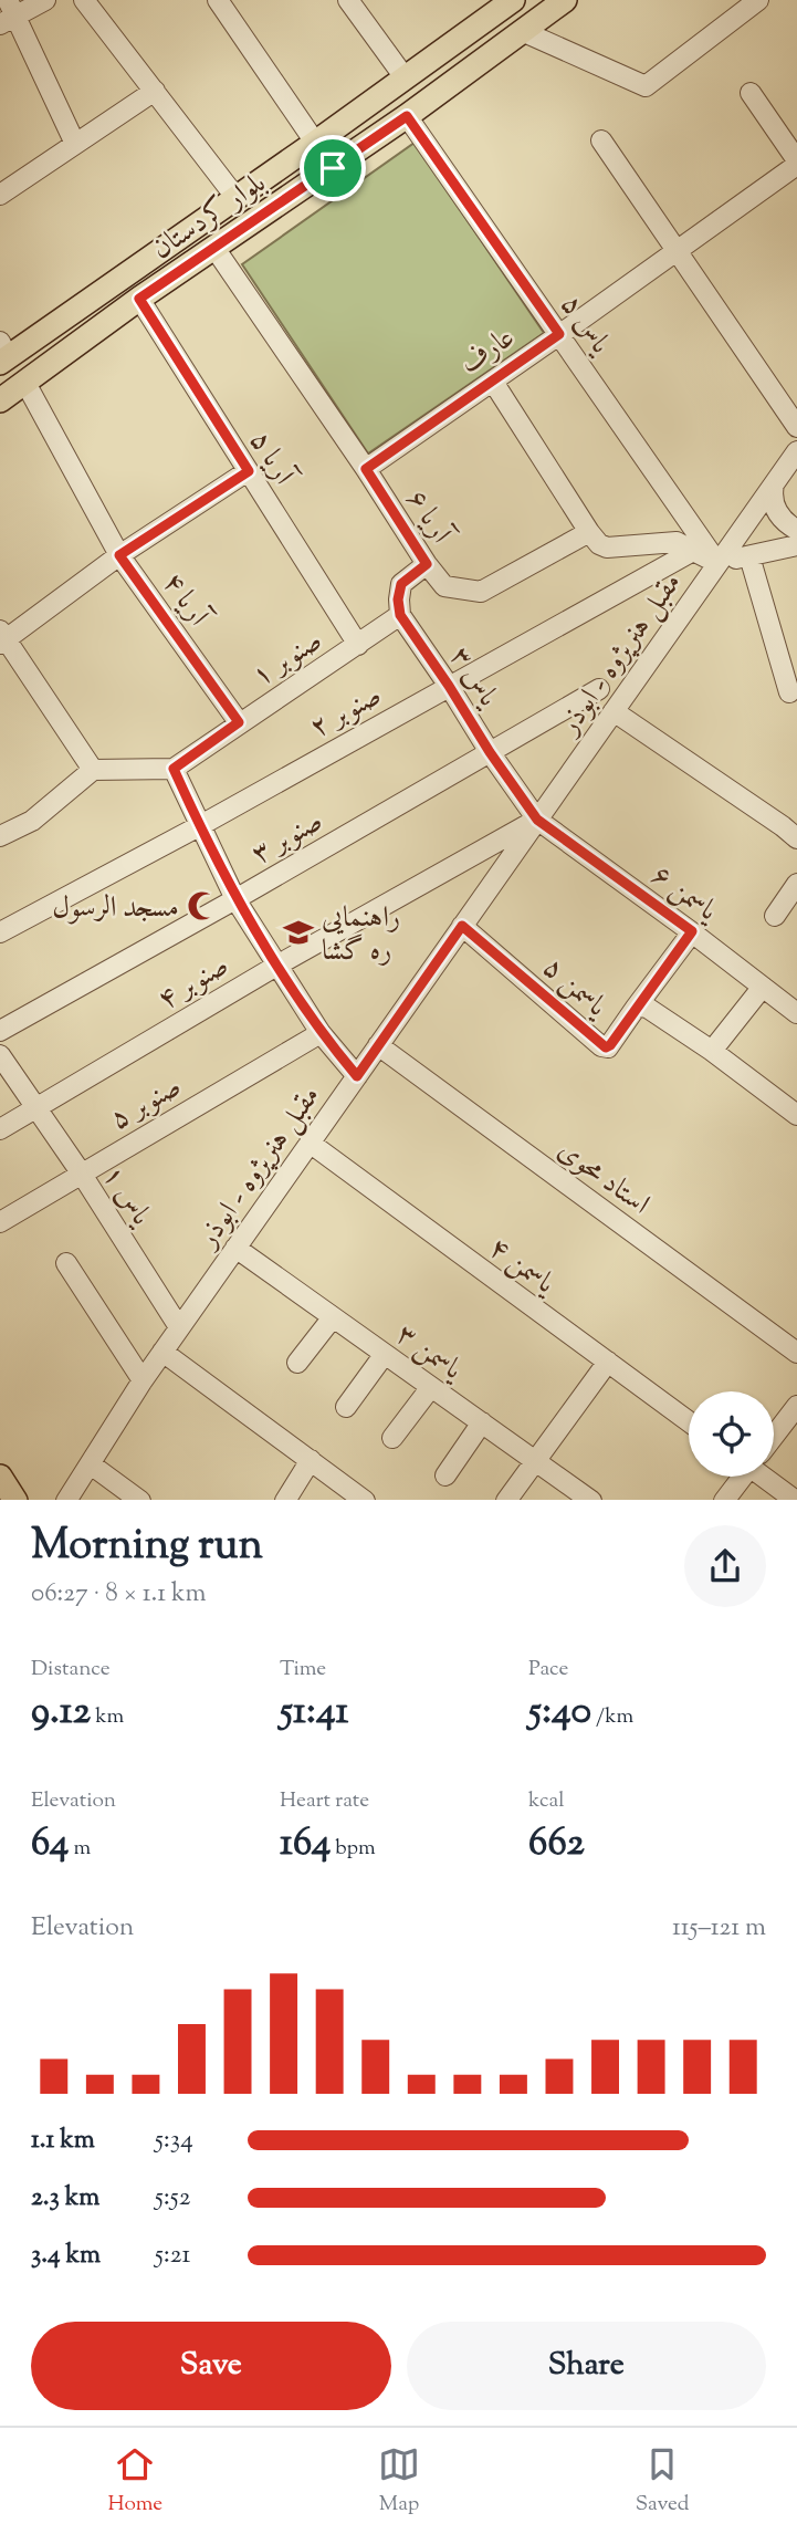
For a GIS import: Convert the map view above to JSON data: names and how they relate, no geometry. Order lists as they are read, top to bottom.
{
  "streets": {
    "main road": ["بلوار کردستان"],
    "street": [
      "یاس ۵",
      "عارف",
      "آریا ۵",
      "آریا ۶",
      "آریا ۴",
      "مقبل هنرپژوه - ابوذر",
      "صنوبر ۱",
      "یاس ۳",
      "صنوبر ۲",
      "صنوبر ۳",
      "یاسمن ۶",
      "صنوبر ۴",
      "یاسمن ۵",
      "صنوبر ۵",
      "استاد محوی",
      "یاس ۱",
      "یاسمن ۴",
      "یاسمن ۳"
    ]
  },
  "crossings": [
    ["بلوار کردستان", "یاس ۵"],
    ["بلوار کردستان", "آریا ۵"],
    ["بلوار کردستان", "آریا ۶"],
    ["بلوار کردستان", "آریا ۴"],
    ["یاس ۵", "عارف"],
    ["یاس ۵", "مقبل هنرپژوه - ابوذر"],
    ["عارف", "آریا ۶"],
    ["آریا ۵", "صنوبر ۱"],
    ["آریا ۴", "صنوبر ۱"],
    ["مقبل هنرپژوه - ابوذر", "یاس ۳"],
    ["مقبل هنرپژوه - ابوذر", "یاسمن ۶"],
    ["مقبل هنرپژوه - ابوذر", "صنوبر ۴"],
    ["مقبل هنرپژوه - ابوذر", "یاسمن ۵"],
    ["مقبل هنرپژوه - ابوذر", "استاد محوی"],
    ["مقبل هنرپژوه - ابوذر", "یاس ۱"],
    ["مقبل هنرپژوه - ابوذر", "یاسمن ۴"],
    ["مقبل هنرپژوه - ابوذر", "یاسمن ۳"],
    ["صنوبر ۱", "یاس ۳"],
    ["یاس ۳", "صنوبر ۲"],
    ["یاس ۳", "صنوبر ۳"],
    ["یاس ۳", "یاسمن ۶"],
    ["یاس ۳", "صنوبر ۴"],
    ["یاسمن ۶", "صنوبر ۴"],
    ["صنوبر ۴", "یاس ۱"],
    ["صنوبر ۵", "یاس ۱"]
  ],
  "places": {
    "mosque": ["مسجد الرسول"],
    "school or university": ["راهنمایی ره گشا"]
  },
  "page": {
    "heading": ["Morning run", "06:27 · 8 × 1.1 km"],
    "stats": [
      ["Distance", "9.12 km"],
      ["Time", "51:41"],
      ["Pace", "5:40 /km"],
      ["Elevation", "64 m"],
      ["Heart rate", "164 bpm"],
      ["kcal", "662"]
    ],
    "chart": ["Elevation", "115–121 m"],
    "list": [
      {
        "name": "1.1 km",
        "note": "5:34"
      },
      {
        "name": "2.3 km",
        "note": "5:52"
      },
      {
        "name": "3.4 km",
        "note": "5:21"
      }
    ],
    "buttons": ["Save", "Share"],
    "tabs": ["Home", "Map", "Saved"]
  }
}
